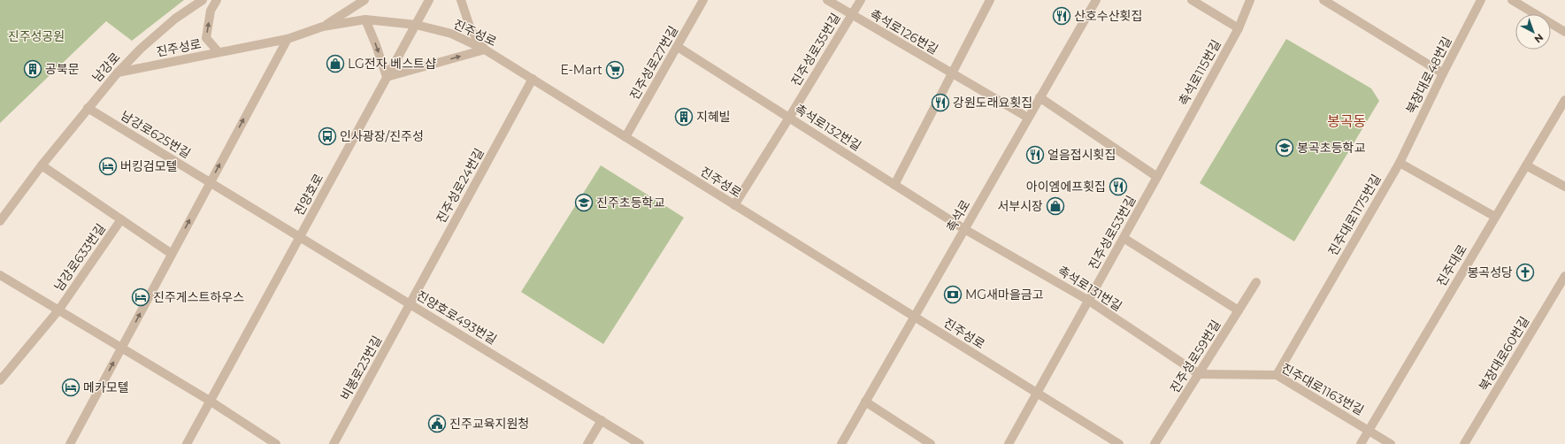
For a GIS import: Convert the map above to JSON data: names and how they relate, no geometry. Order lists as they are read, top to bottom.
{
  "streets": {
    "street": [
      "촉석로126번길",
      "진주성로",
      "진주성로35번길",
      "진주성로27번길",
      "남강로",
      "촉석로115번길",
      "북장대로48번길",
      "촉석로132번길",
      "남강로625번길",
      "진주성로24번길",
      "진양호로",
      "진주대로1175번길",
      "촉석로",
      "진주성로53번길",
      "남강로633번길",
      "진주대로",
      "촉석로131번길",
      "진양호로493번길",
      "북장대로60번길",
      "진주성로59번길",
      "비봉로23번길",
      "진주대로1163번길"
    ]
  },
  "crossings": [
    ["촉석로126번길", "진주성로35번길"],
    ["촉석로126번길", "촉석로"],
    ["진주성로", "진주성로35번길"],
    ["진주성로", "진주성로27번길"],
    ["진주성로", "남강로"],
    ["진주성로", "진주성로24번길"],
    ["진주성로", "진양호로"],
    ["진주성로", "촉석로"],
    ["진주성로", "진주성로53번길"],
    ["진주성로35번길", "촉석로132번길"],
    ["진주성로27번길", "촉석로132번길"],
    ["남강로", "남강로625번길"],
    ["촉석로115번길", "진주성로53번길"],
    ["북장대로48번길", "진주대로1175번길"],
    ["촉석로132번길", "촉석로"],
    ["촉석로132번길", "촉석로131번길"],
    ["남강로625번길", "진양호로"],
    ["남강로625번길", "진양호로493번길"],
    ["진주성로24번길", "진양호로493번길"],
    ["진주성로24번길", "비봉로23번길"],
    ["진양호로", "남강로633번길"],
    ["진양호로", "진양호로493번길"],
    ["진주대로1175번길", "진주대로1163번길"],
    ["촉석로", "촉석로131번길"],
    ["진주성로53번길", "촉석로131번길"],
    ["진주대로", "진주대로1163번길"],
    ["촉석로131번길", "진주성로59번길"],
    ["촉석로131번길", "진주대로1163번길"],
    ["진양호로493번길", "비봉로23번길"],
    ["진주성로59번길", "진주대로1163번길"]
  ],
  "districts": ["봉곡동"],
  "parks": ["진주성공원"],
  "places": {
    "restaurant": [
      "산호수산횟집",
      "강원도래요횟집",
      "얼음접시횟집",
      "아이엠에프횟집"
    ],
    "shop": ["LG전자 베스트샵", "서부시장"],
    "building": ["공북문", "지혜빌"],
    "supermarket": ["E-Mart"],
    "bus stop": ["인사광장/진주성"],
    "school or university": ["봉곡초등학교", "진주초등학교"],
    "hotel": ["버킹검모텔", "진주게스트하우스", "메카모텔"],
    "church": ["봉곡성당"],
    "bank": ["MG새마을금고"],
    "public building": ["진주교육지원청"]
  },
  "north": "bottom right"
}
